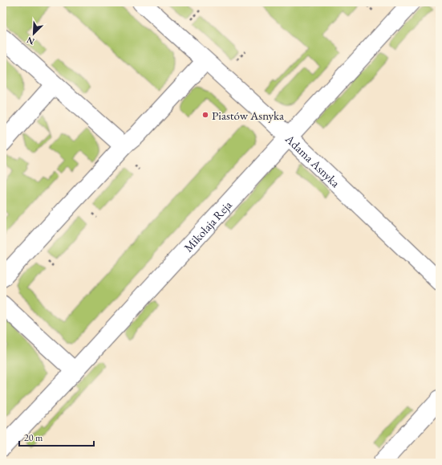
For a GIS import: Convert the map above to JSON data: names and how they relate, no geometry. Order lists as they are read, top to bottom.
{
  "streets": {
    "street": ["Adama Asnyka", "Mikołaja Reja"]
  },
  "crossings": [
    ["Adama Asnyka", "Mikołaja Reja"]
  ],
  "places": ["Piastów Asnyka"],
  "scale_bar": "20 m",
  "north": "bottom left"
}
